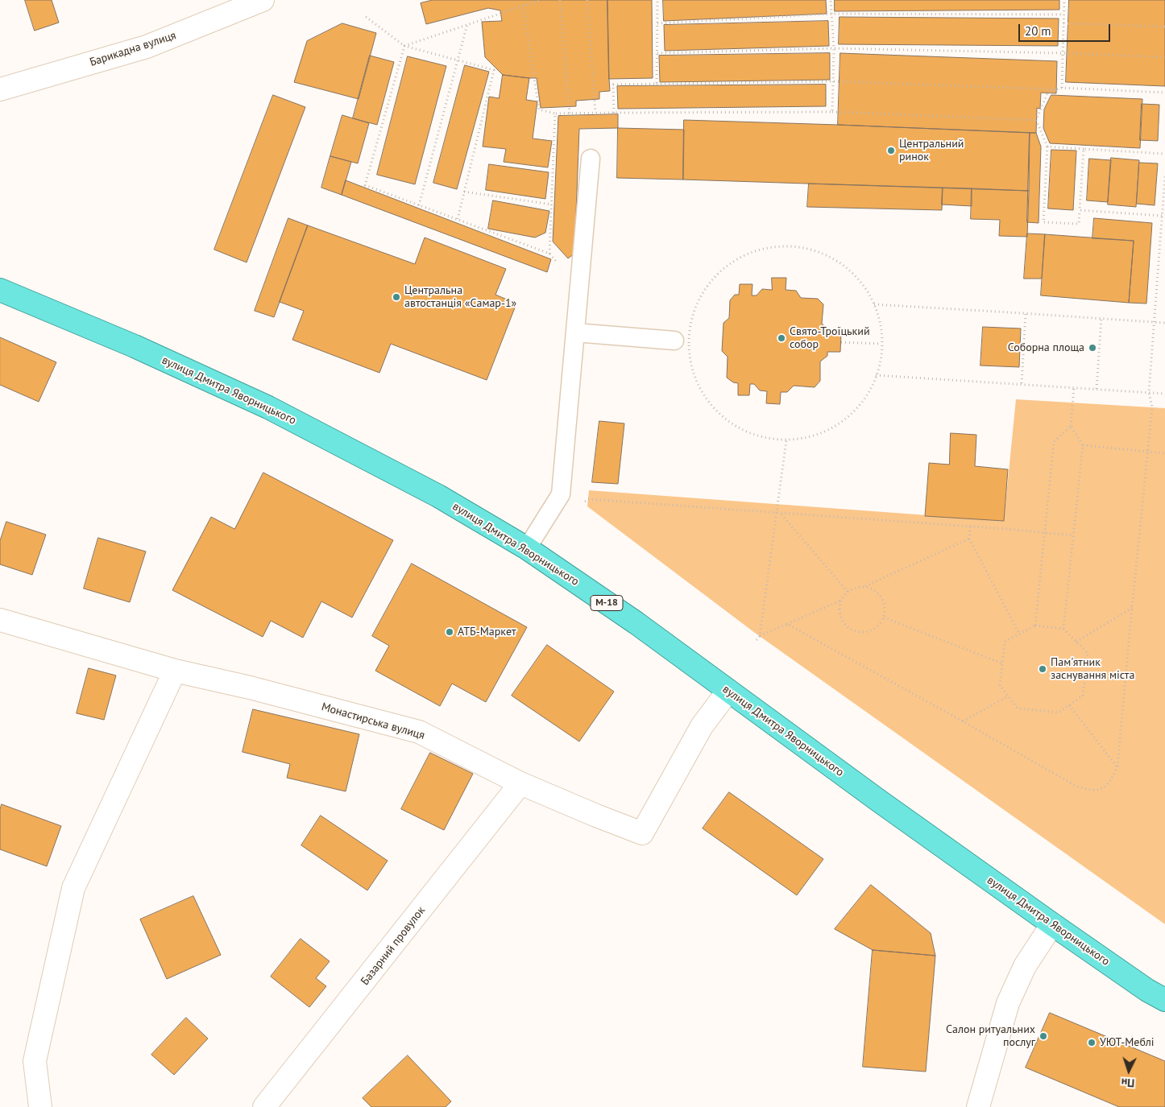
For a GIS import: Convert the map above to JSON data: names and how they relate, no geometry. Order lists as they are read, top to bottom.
{
  "streets": {
    "highway": ["вулиця Дмитра Яворницького", "М-18"],
    "street": ["Барикадна вулиця", "Монастирська вулиця", "Базарний провулок"]
  },
  "crossings": [
    ["вулиця Дмитра Яворницького", "Монастирська вулиця"],
    ["Монастирська вулиця", "Базарний провулок"]
  ],
  "places": [
    "Центральний ринок",
    "Центральна автостанція «Самар-1»",
    "Свято-Троїцький собор",
    "Соборна площа",
    "АТБ-Маркет",
    "Пам'ятник заснування міста",
    "Салон ритуальних послуг",
    "УЮТ-Меблі"
  ],
  "scale_bar": "20 m",
  "north": "bottom"
}
